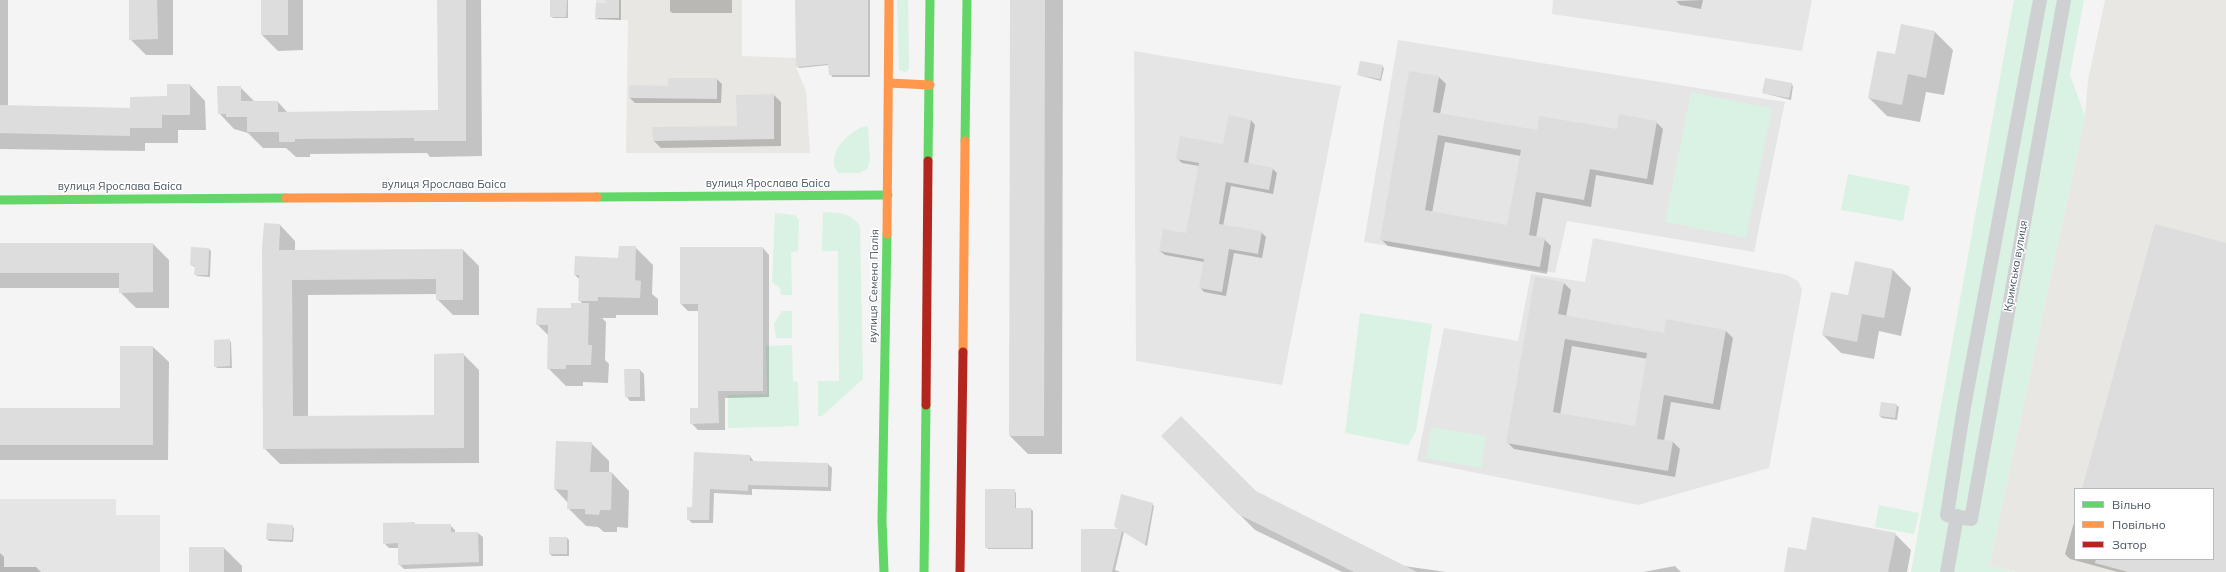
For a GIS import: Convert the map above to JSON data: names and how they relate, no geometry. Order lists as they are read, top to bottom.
{
  "streets": {
    "street": ["вулиця Ярослава Баіса", "Кримська вулиця", "вулиця Семена Палія"]
  },
  "crossings": [
    ["вулиця Ярослава Баіса", "вулиця Семена Палія"]
  ],
  "legend": ["Вільно", "Повільно", "Затор"]
}
